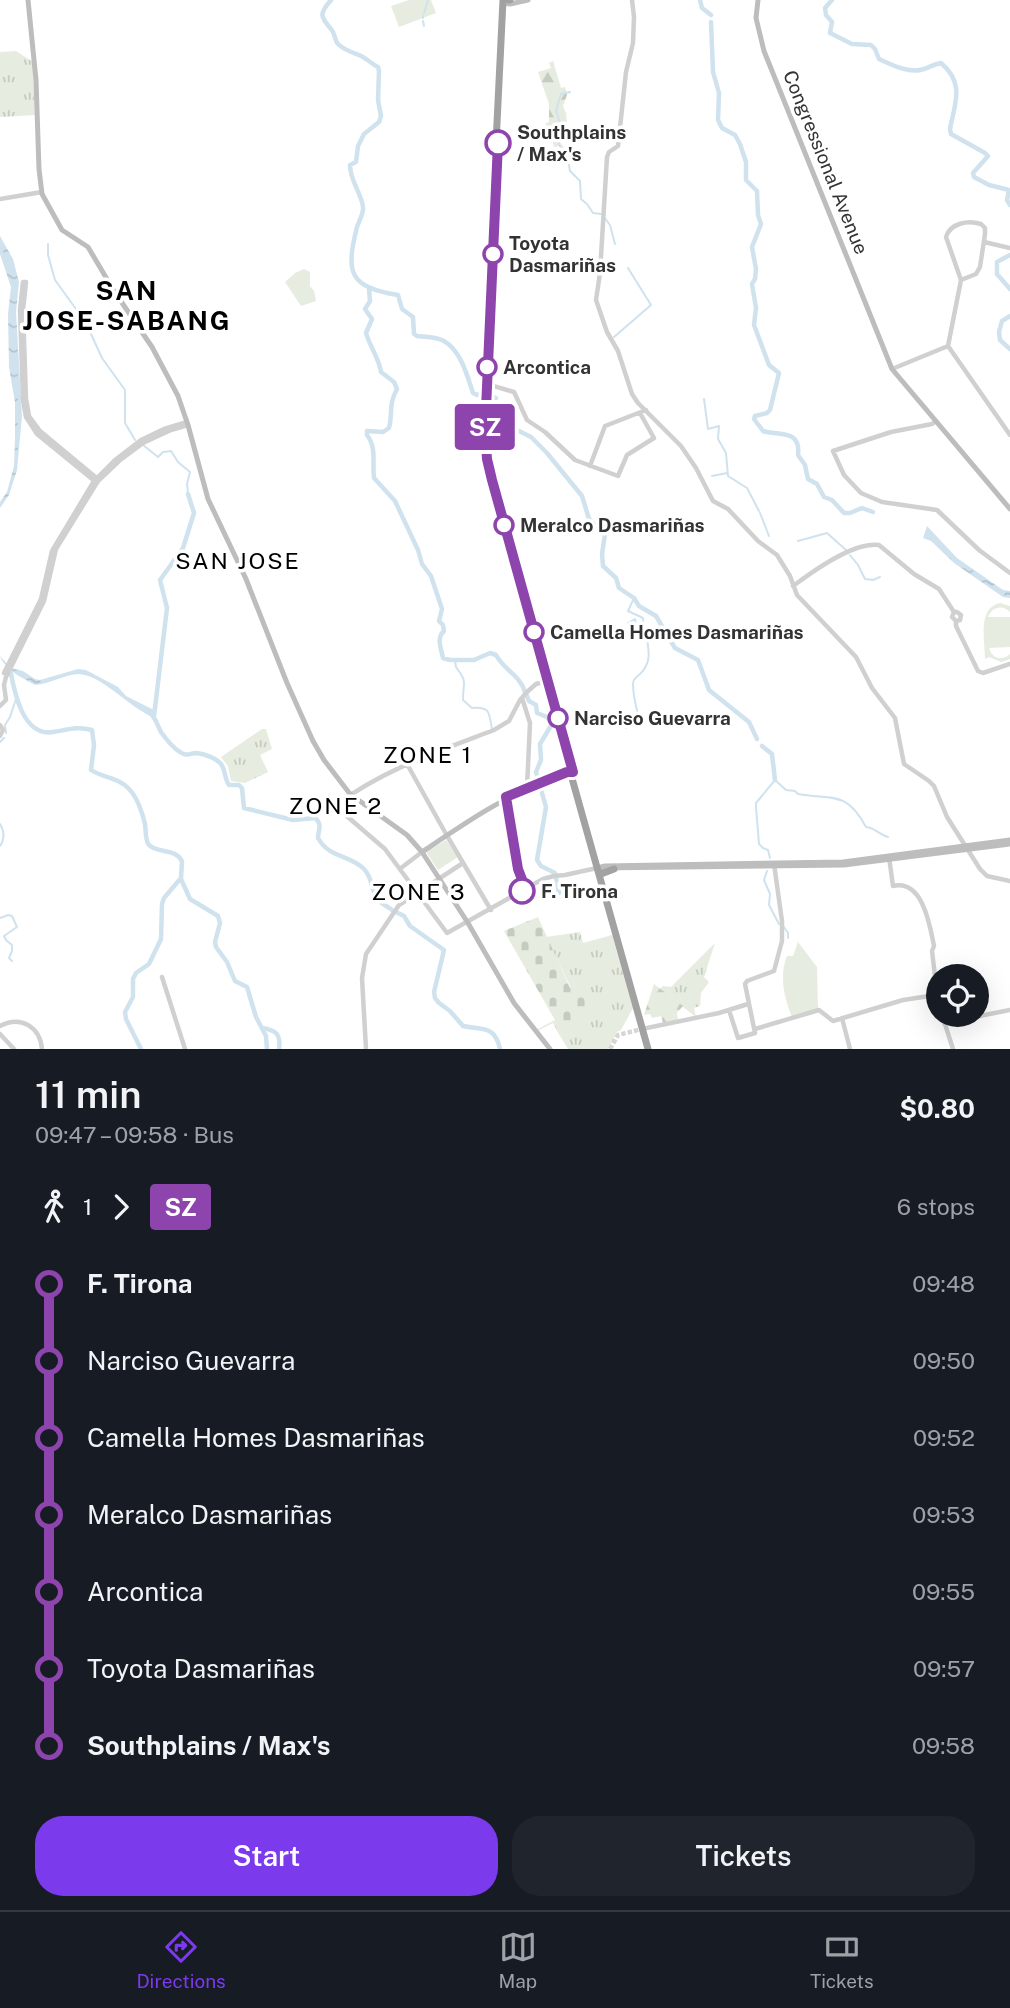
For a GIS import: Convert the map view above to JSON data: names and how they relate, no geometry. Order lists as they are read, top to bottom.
{
  "streets": {
    "main road": ["Congressional Avenue"]
  },
  "districts": [
    "SAN JOSE-SABANG",
    "SAN JOSE",
    "ZONE 1",
    "ZONE 2",
    "ZONE 3"
  ],
  "places": [
    "Southplains / Max's",
    "Toyota Dasmariñas",
    "Arcontica",
    "Meralco Dasmariñas",
    "Camella Homes Dasmariñas",
    "Narciso Guevarra",
    "F. Tirona"
  ],
  "lines": ["bus line SZ"],
  "page": {
    "on_map": "SZ",
    "heading": ["11 min", "09:47 – 09:58 · Bus", "$0.80"],
    "legs": ["1", "SZ", "6 stops"],
    "list": [
      {
        "name": "F. Tirona",
        "value": "09:48"
      },
      {
        "name": "Narciso Guevarra",
        "value": "09:50"
      },
      {
        "name": "Camella Homes Dasmariñas",
        "value": "09:52"
      },
      {
        "name": "Meralco Dasmariñas",
        "value": "09:53"
      },
      {
        "name": "Arcontica",
        "value": "09:55"
      },
      {
        "name": "Toyota Dasmariñas",
        "value": "09:57"
      },
      {
        "name": "Southplains / Max's",
        "value": "09:58"
      }
    ],
    "buttons": ["Start", "Tickets"],
    "tabs": ["Directions", "Map", "Tickets"]
  }
}
